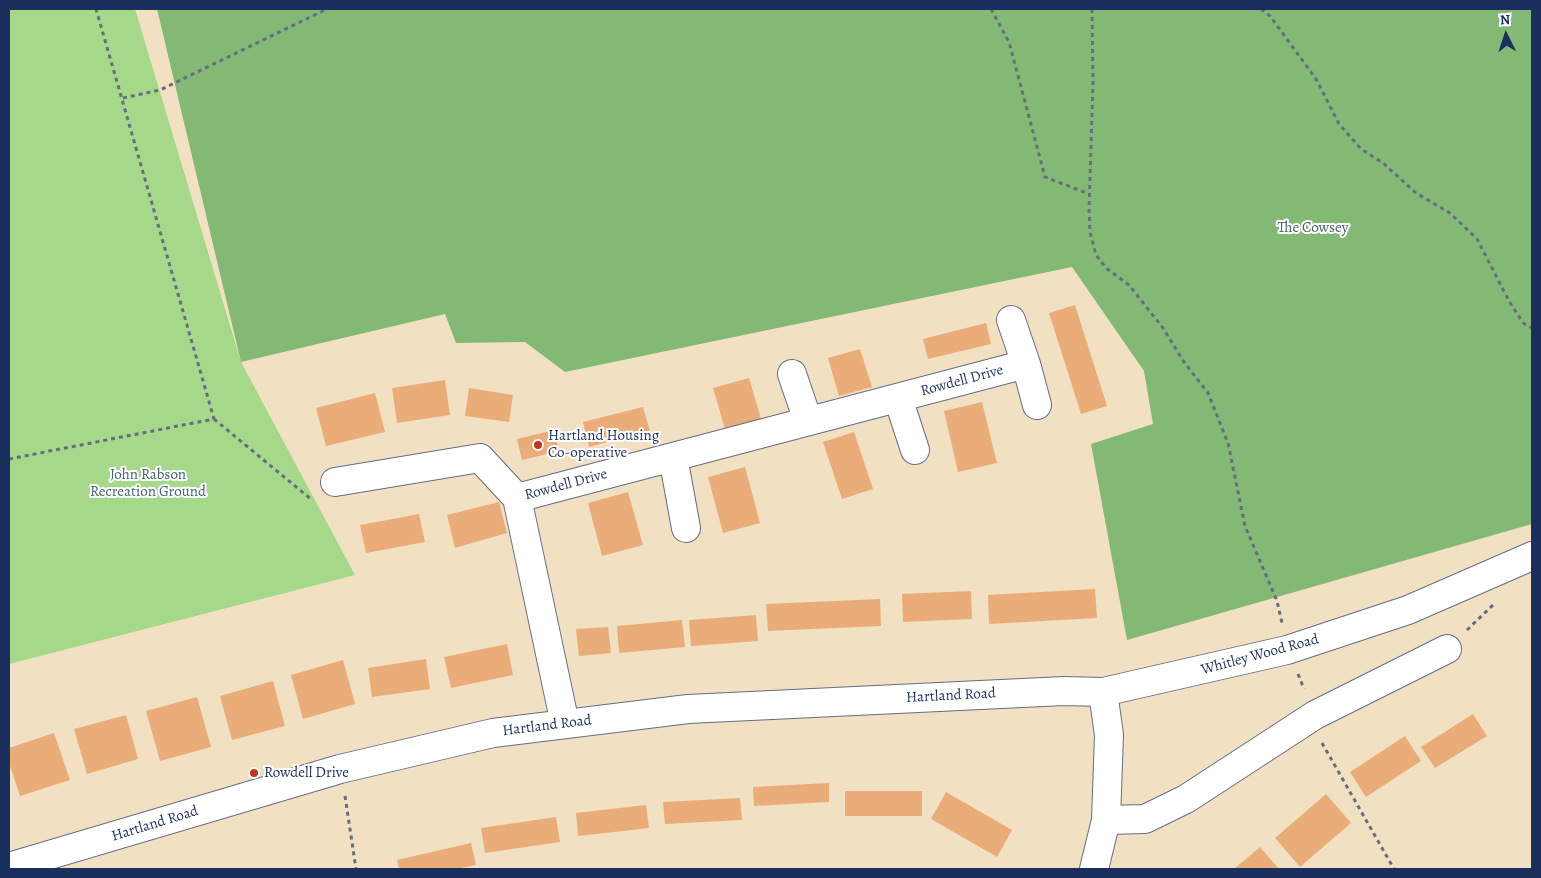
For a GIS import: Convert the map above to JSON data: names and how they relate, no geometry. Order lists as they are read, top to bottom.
{
  "streets": {
    "street": ["Rowdell Drive", "Whitley Wood Road", "Hartland Road"]
  },
  "crossings": [
    ["Rowdell Drive", "Hartland Road"],
    ["Whitley Wood Road", "Hartland Road"]
  ],
  "parks": ["The Cowsey", "John Rabson Recreation Ground"],
  "places": ["Hartland Housing Co-operative", "Rowdell Drive"],
  "north": "top"
}
